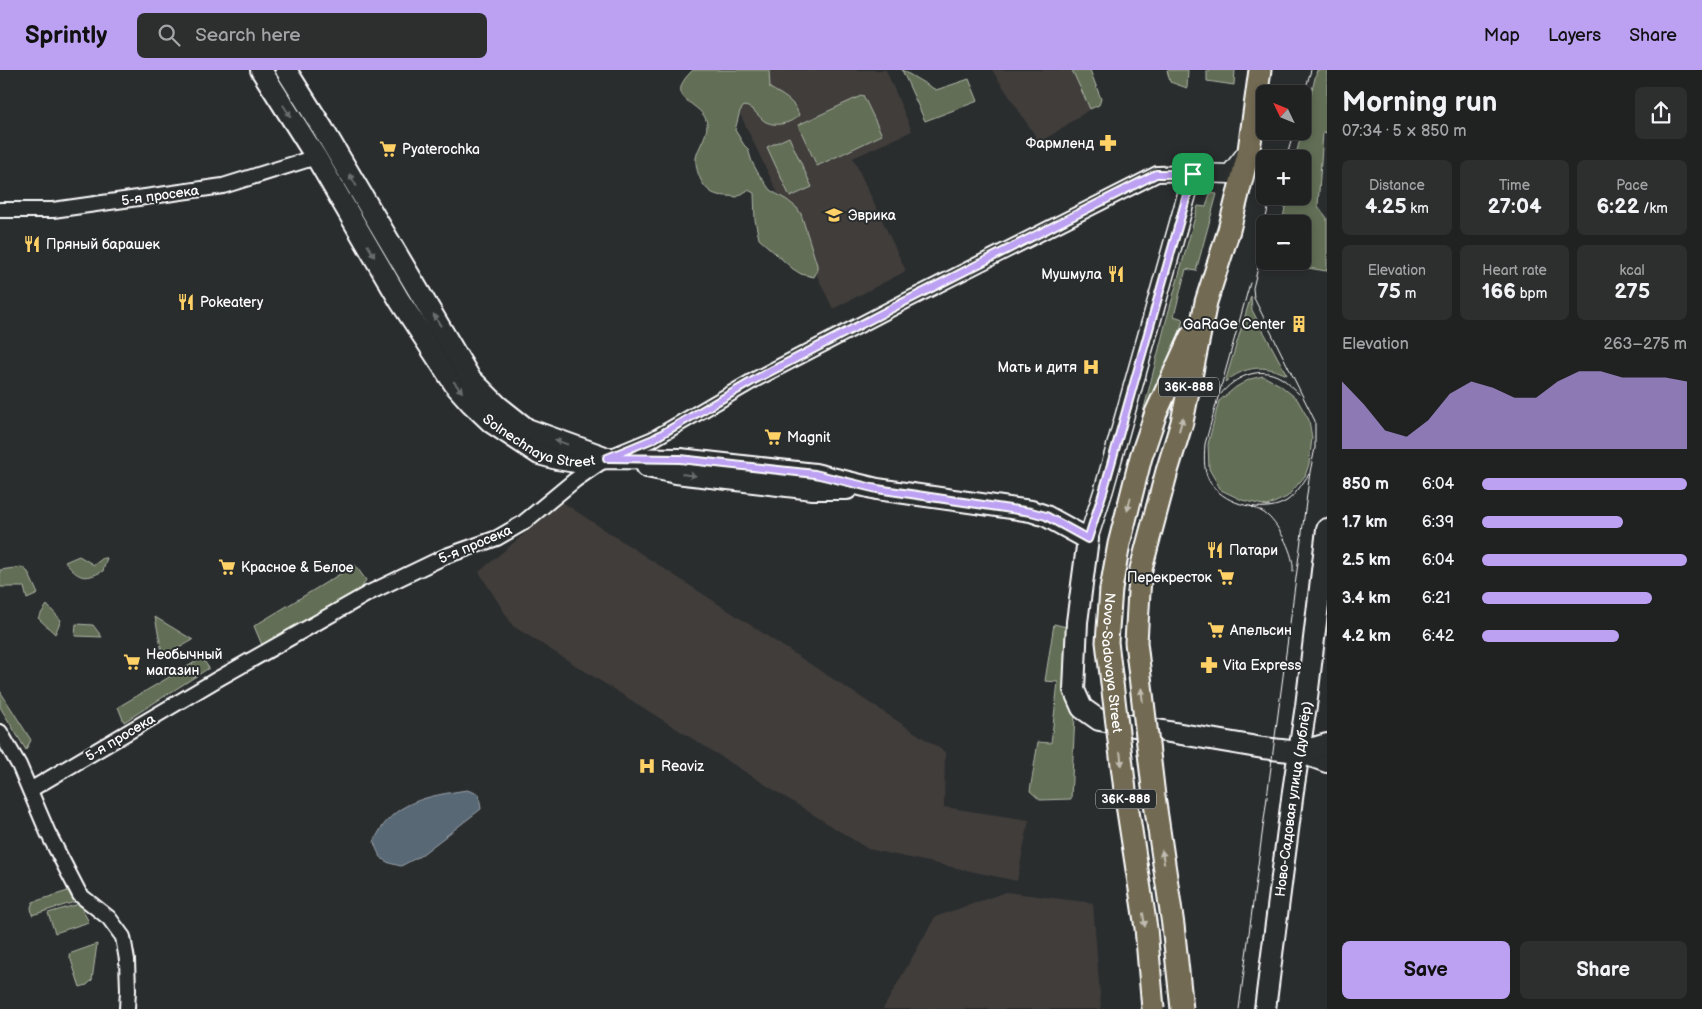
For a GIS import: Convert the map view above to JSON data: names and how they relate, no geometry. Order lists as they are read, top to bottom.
{
  "streets": {
    "main road": [
      "36К-888",
      "Solnechnaya Street",
      "Novo-Sadovaya Street",
      "Ново-Садовая улица (дублёр)"
    ],
    "street": ["5-я просека"]
  },
  "crossings": [
    ["5-я просека", "Solnechnaya Street"]
  ],
  "places": {
    "pharmacy": ["Фармленд", "Vita Express"],
    "supermarket": [
      "Pyaterochka",
      "Magnit",
      "Красное & Белое",
      "Перекресток",
      "Апельсин",
      "Необычный магазин"
    ],
    "school or university": ["Эврика"],
    "restaurant": [
      "Пряный барашек",
      "Мушмула",
      "Pokeatery",
      "Патари"
    ],
    "building": ["GaRaGe Center"],
    "hospital": ["Мать и дитя", "Reaviz"]
  },
  "north": "top left",
  "page": {
    "header": "Sprintly",
    "search": "Search here",
    "nav": ["Map", "Layers", "Share"],
    "heading": ["Morning run", "07:34 · 5 × 850 m"],
    "map_buttons": ["+", "−"],
    "stats": [
      ["Distance", "4.25 km"],
      ["Time", "27:04"],
      ["Pace", "6:22 /km"],
      ["Elevation", "75 m"],
      ["Heart rate", "166 bpm"],
      ["kcal", "275"]
    ],
    "chart": ["Elevation", "263–275 m"],
    "list": [
      {
        "name": "850 m",
        "note": "6:04"
      },
      {
        "name": "1.7 km",
        "note": "6:39"
      },
      {
        "name": "2.5 km",
        "note": "6:04"
      },
      {
        "name": "3.4 km",
        "note": "6:21"
      },
      {
        "name": "4.2 km",
        "note": "6:42"
      }
    ],
    "buttons": ["Save", "Share"]
  }
}
